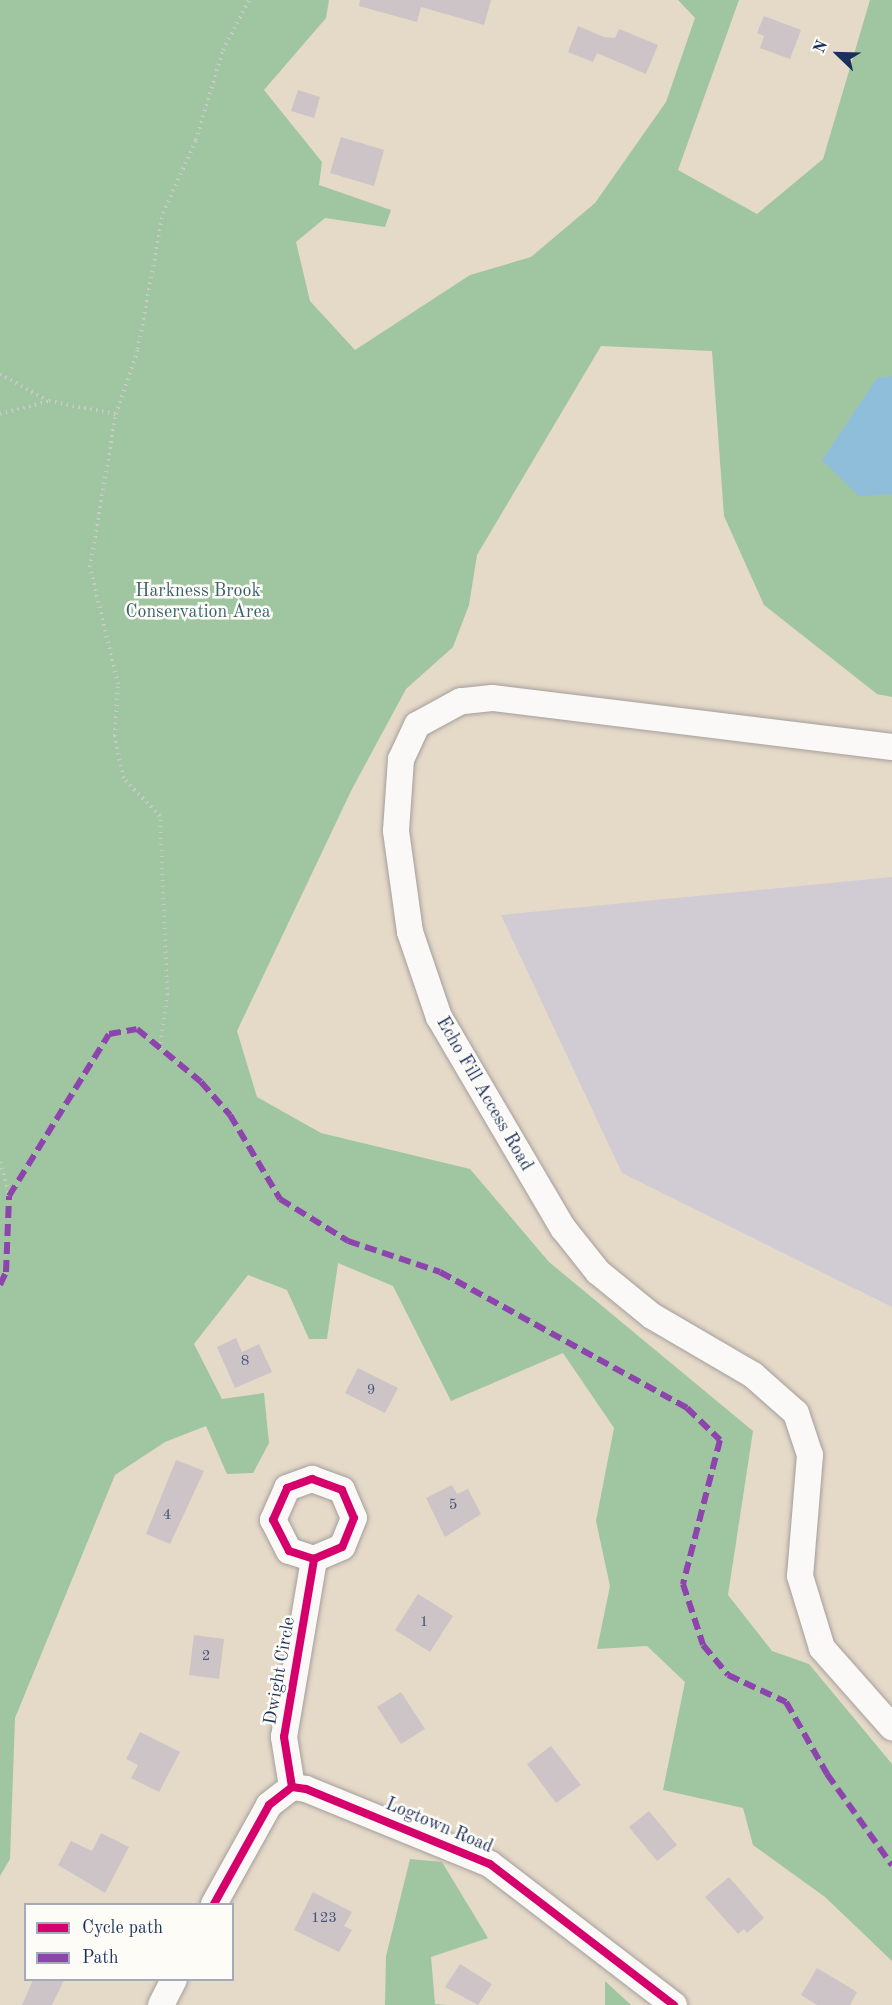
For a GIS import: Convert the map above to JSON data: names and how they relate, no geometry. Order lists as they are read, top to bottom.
{
  "streets": {
    "street": ["Echo Fill Access Road", "Dwight Circle", "Logtown Road"]
  },
  "crossings": [
    ["Dwight Circle", "Logtown Road"]
  ],
  "parks": ["Harkness Brook Conservation Area"],
  "house_numbers": [
    "8",
    "9",
    "5",
    "4",
    "1",
    "2",
    "123"
  ],
  "legend": ["Cycle path", "Path"],
  "north": "top left"
}
